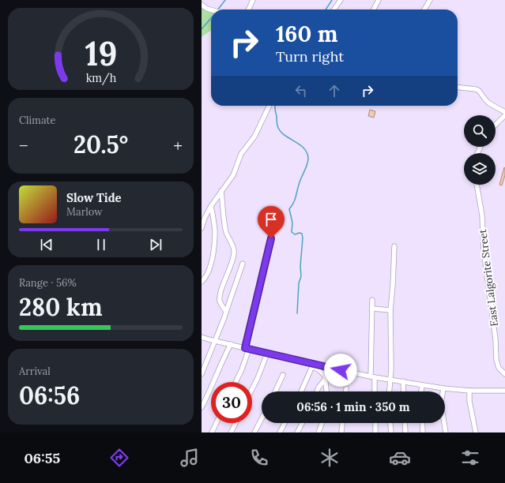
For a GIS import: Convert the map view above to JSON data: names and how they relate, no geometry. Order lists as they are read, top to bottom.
{
  "streets": {
    "street": ["East Lalgorite Street"]
  },
  "page": {
    "turn": ["160 m", "Turn right"],
    "tile": [
      "Climate",
      ["Range · 56%", "280 km"],
      ["Arrival", "06:56"]
    ],
    "heat": ["−", "20.5°", "+"],
    "song": ["Slow Tide", "Marlow"],
    "limit": "30",
    "trip": "06:56 · 1 min · 350 m",
    "tabs": "06:55",
    "gauge": ["19", "km/h"]
  }
}
